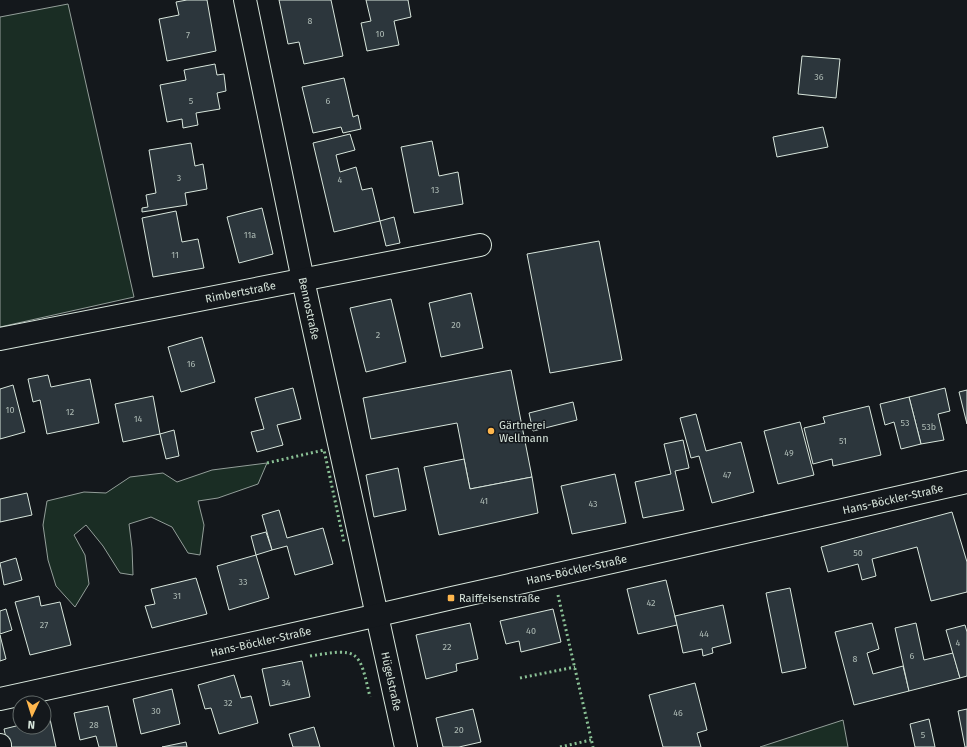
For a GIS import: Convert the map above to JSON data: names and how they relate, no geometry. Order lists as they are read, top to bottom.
{
  "streets": {
    "street": [
      "Rimbertstraße",
      "Bennostraße",
      "Hans-Böckler-Straße",
      "Hügelstraße"
    ]
  },
  "crossings": [
    ["Rimbertstraße", "Bennostraße"],
    ["Bennostraße", "Hans-Böckler-Straße"],
    ["Bennostraße", "Hügelstraße"],
    ["Hans-Böckler-Straße", "Hügelstraße"]
  ],
  "places": {
    "other": ["Gärtnerei Wellmann"],
    "transit": ["Raiffeisenstraße"]
  },
  "house_numbers": [
    "8",
    "10",
    "7",
    "36",
    "5",
    "6",
    "3",
    "4",
    "13",
    "11a",
    "11",
    "20",
    "2",
    "16",
    "10",
    "12",
    "14",
    "53",
    "53b",
    "51",
    "49",
    "47",
    "41",
    "43",
    "50",
    "33",
    "31",
    "42",
    "27",
    "40",
    "44",
    "4",
    "22",
    "6",
    "8",
    "34",
    "32",
    "30",
    "46",
    "28",
    "20",
    "5"
  ],
  "north": "bottom"
}
